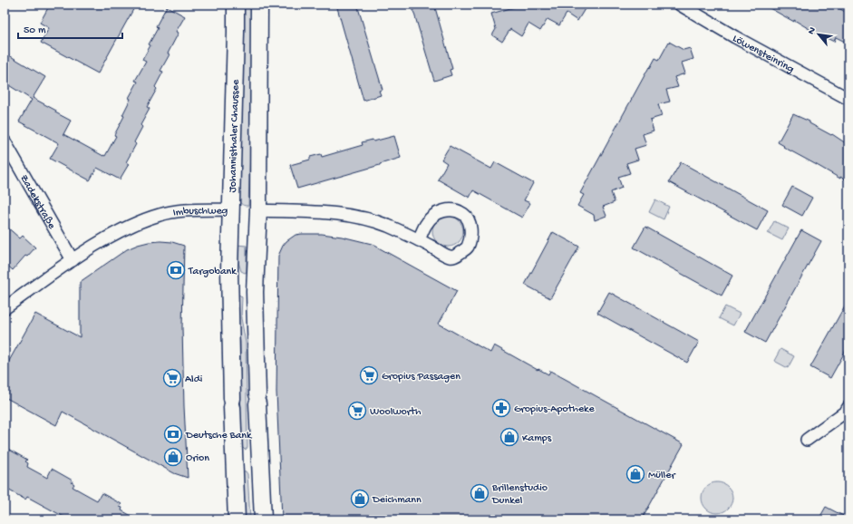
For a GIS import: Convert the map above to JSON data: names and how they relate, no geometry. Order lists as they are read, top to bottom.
{
  "streets": {
    "main road": ["Johannisthaler Chaussee", "Imbuschweg"],
    "street": ["Löwensteinring", "Zadekstraße"]
  },
  "crossings": [
    ["Johannisthaler Chaussee", "Imbuschweg"],
    ["Zadekstraße", "Imbuschweg"]
  ],
  "places": {
    "bank": ["Targobank", "Deutsche Bank"],
    "supermarket": ["Gropius Passagen", "Aldi", "Woolworth"],
    "pharmacy": ["Gropius-Apotheke"],
    "shop": [
      "Kamps",
      "Orion",
      "Müller",
      "Brillenstudio Dunkel",
      "Deichmann"
    ]
  },
  "scale_bar": "50 m",
  "north": "top left"
}
